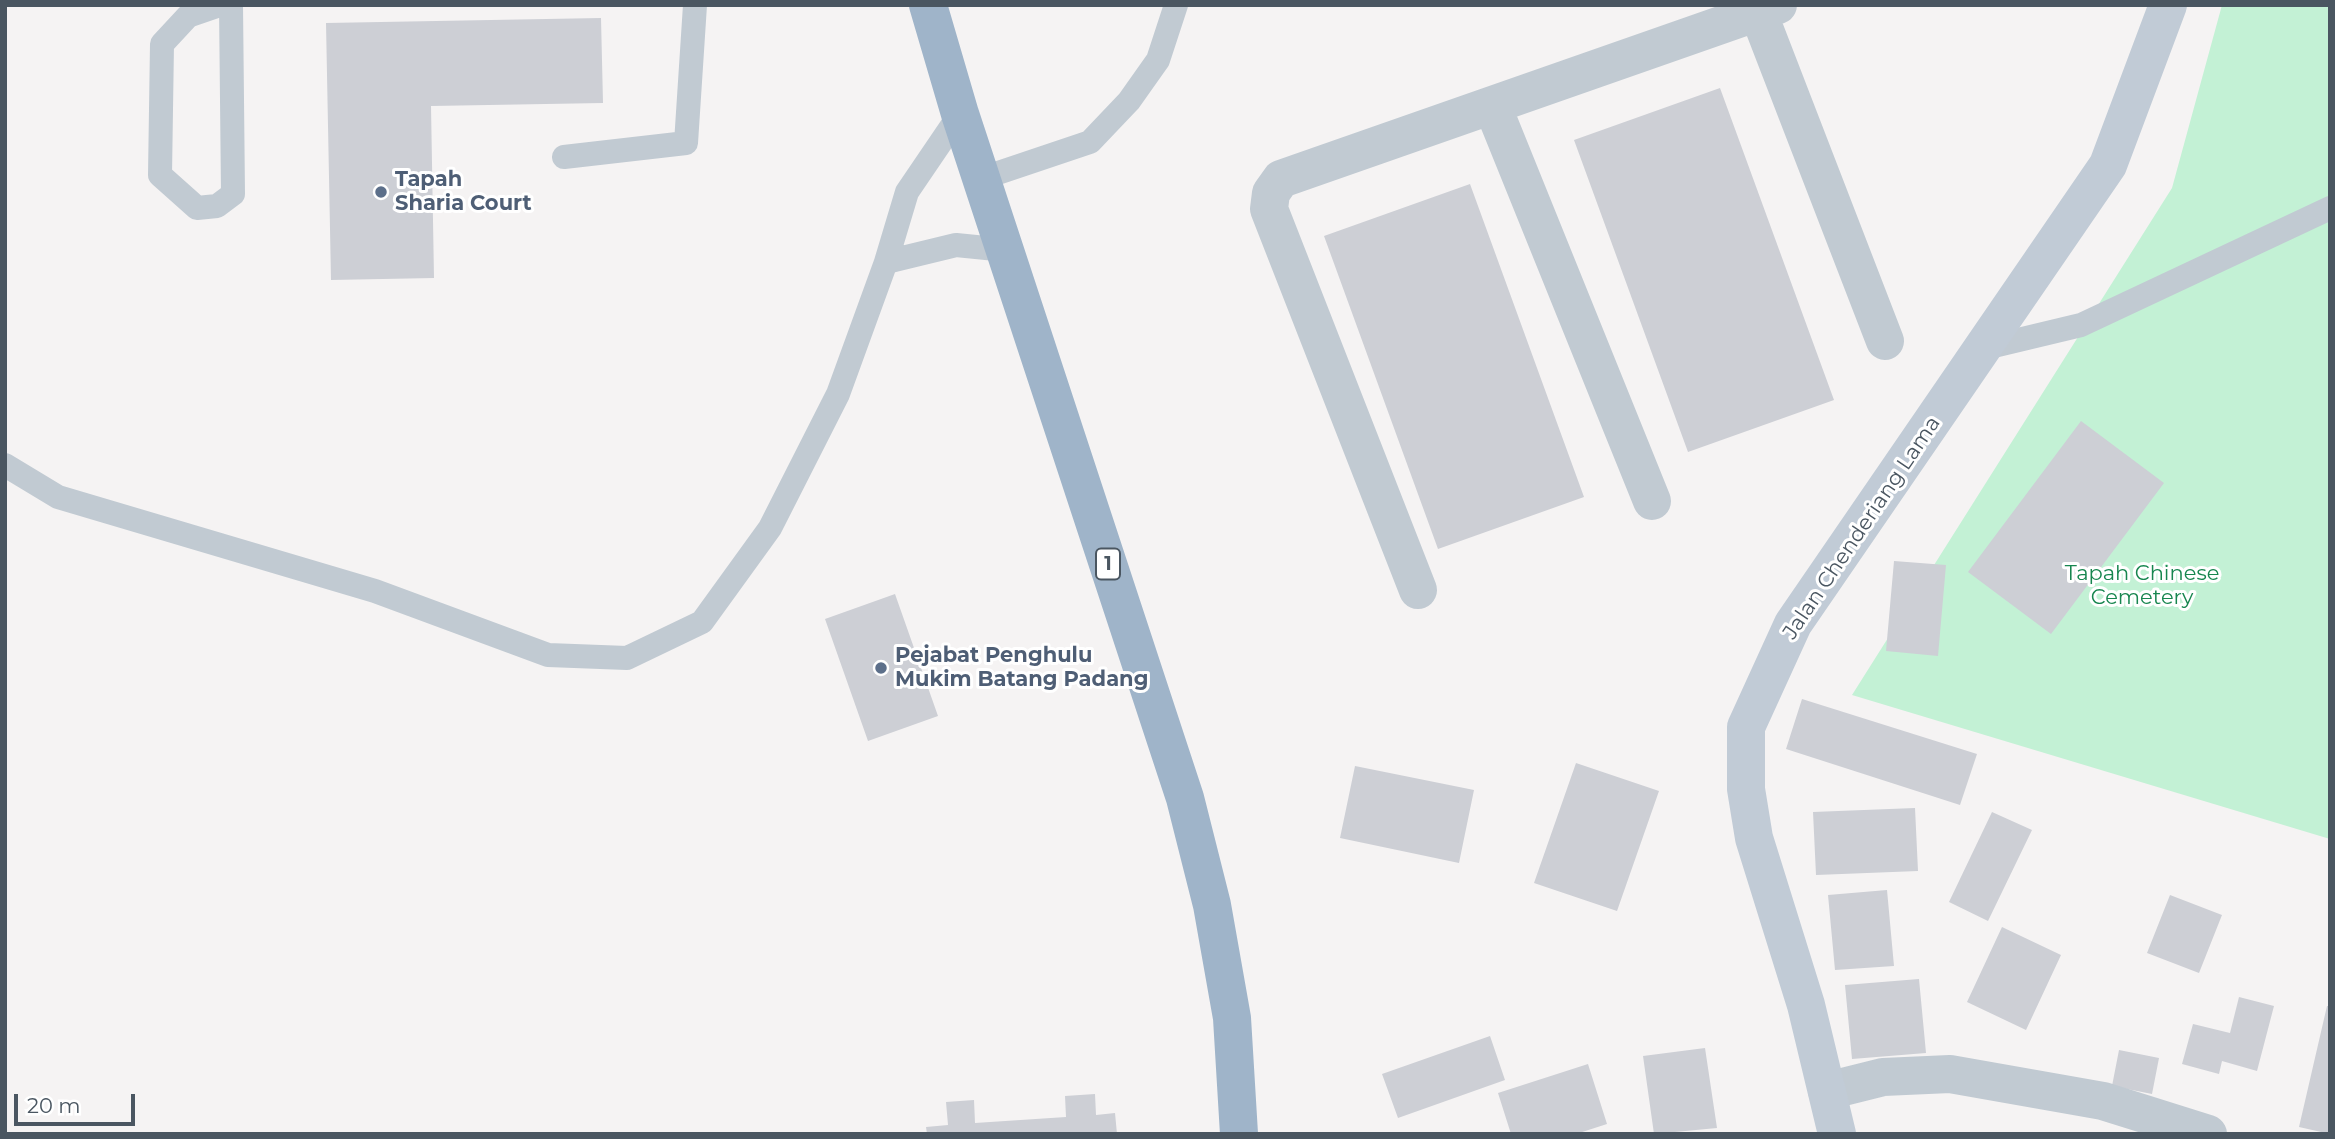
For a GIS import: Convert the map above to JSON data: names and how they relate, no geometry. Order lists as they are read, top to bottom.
{
  "streets": {
    "highway": ["1"],
    "main road": ["Jalan Chenderiang Lama"]
  },
  "parks": ["Tapah Chinese Cemetery"],
  "places": ["Tapah Sharia Court", "Pejabat Penghulu Mukim Batang Padang"],
  "scale_bar": "20 m"
}
